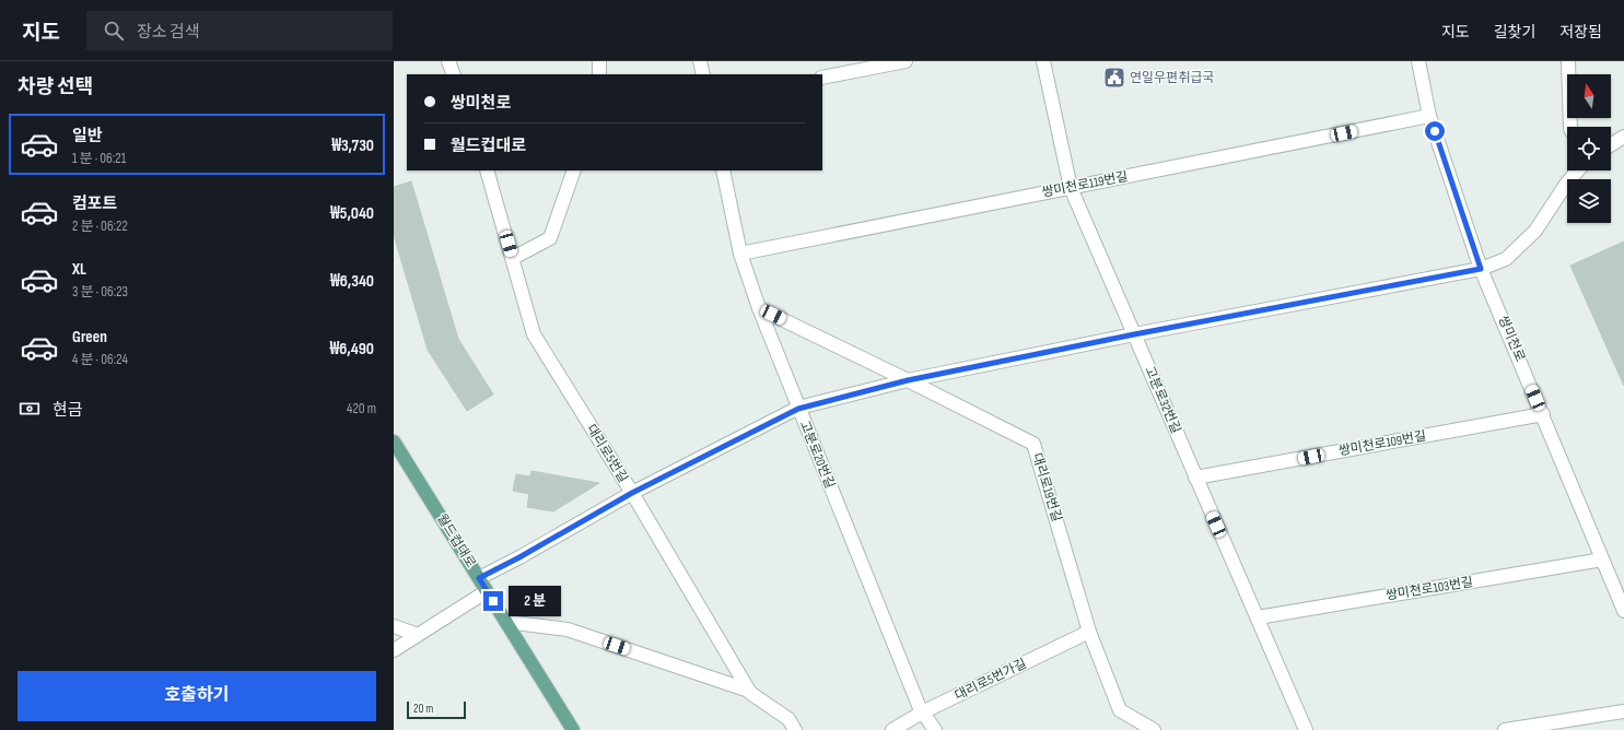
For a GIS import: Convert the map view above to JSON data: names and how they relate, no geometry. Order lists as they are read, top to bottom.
{
  "streets": {
    "main road": ["월드컵대로"],
    "street": [
      "쌍미천로119번길",
      "쌍미천로",
      "고분로32번길",
      "쌍미천로109번길",
      "대리로5번길",
      "고분로20번길",
      "대리로19번길",
      "쌍미천로103번길",
      "대리로5번가길"
    ]
  },
  "crossings": [
    ["쌍미천로119번길", "쌍미천로"],
    ["쌍미천로119번길", "고분로32번길"],
    ["쌍미천로119번길", "고분로20번길"],
    ["쌍미천로", "쌍미천로109번길"],
    ["쌍미천로", "쌍미천로103번길"],
    ["고분로32번길", "쌍미천로109번길"],
    ["고분로32번길", "쌍미천로103번길"],
    ["고분로20번길", "대리로19번길"],
    ["고분로20번길", "대리로5번가길"],
    ["대리로19번길", "대리로5번가길"]
  ],
  "places": {
    "public building": ["연일우편취급국"]
  },
  "scale_bar": "20 m",
  "north": "top",
  "page": {
    "header": "지도",
    "search": "장소 검색",
    "nav": ["지도", "길찾기", "저장됨"],
    "heading": "차량 선택",
    "banner": ["쌍미천로", "월드컵대로"],
    "list": [
      {
        "name": "일반",
        "note": "1 분 · 06:21",
        "value": "₩3,730"
      },
      {
        "name": "컴포트",
        "note": "2 분 · 06:22",
        "value": "₩5,040"
      },
      {
        "name": "XL",
        "note": "3 분 · 06:23",
        "value": "₩6,340"
      },
      {
        "name": "Green",
        "note": "4 분 · 06:24",
        "value": "₩6,490"
      }
    ],
    "pay": ["현금", "420 m"],
    "bubble": "2 분",
    "buttons": "호출하기",
    "scale": "20 m"
  }
}
